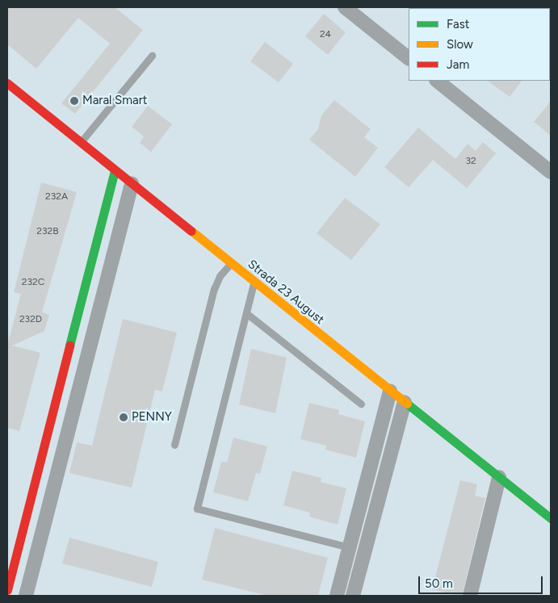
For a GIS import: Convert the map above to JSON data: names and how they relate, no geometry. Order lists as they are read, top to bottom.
{
  "streets": {
    "main road": ["Strada 23 August"]
  },
  "places": ["Maral Smart", "PENNY"],
  "house_numbers": [
    "24",
    "32",
    "232A",
    "232B",
    "232C",
    "232D"
  ],
  "legend": ["Fast", "Slow", "Jam"],
  "scale_bar": "50 m"
}
